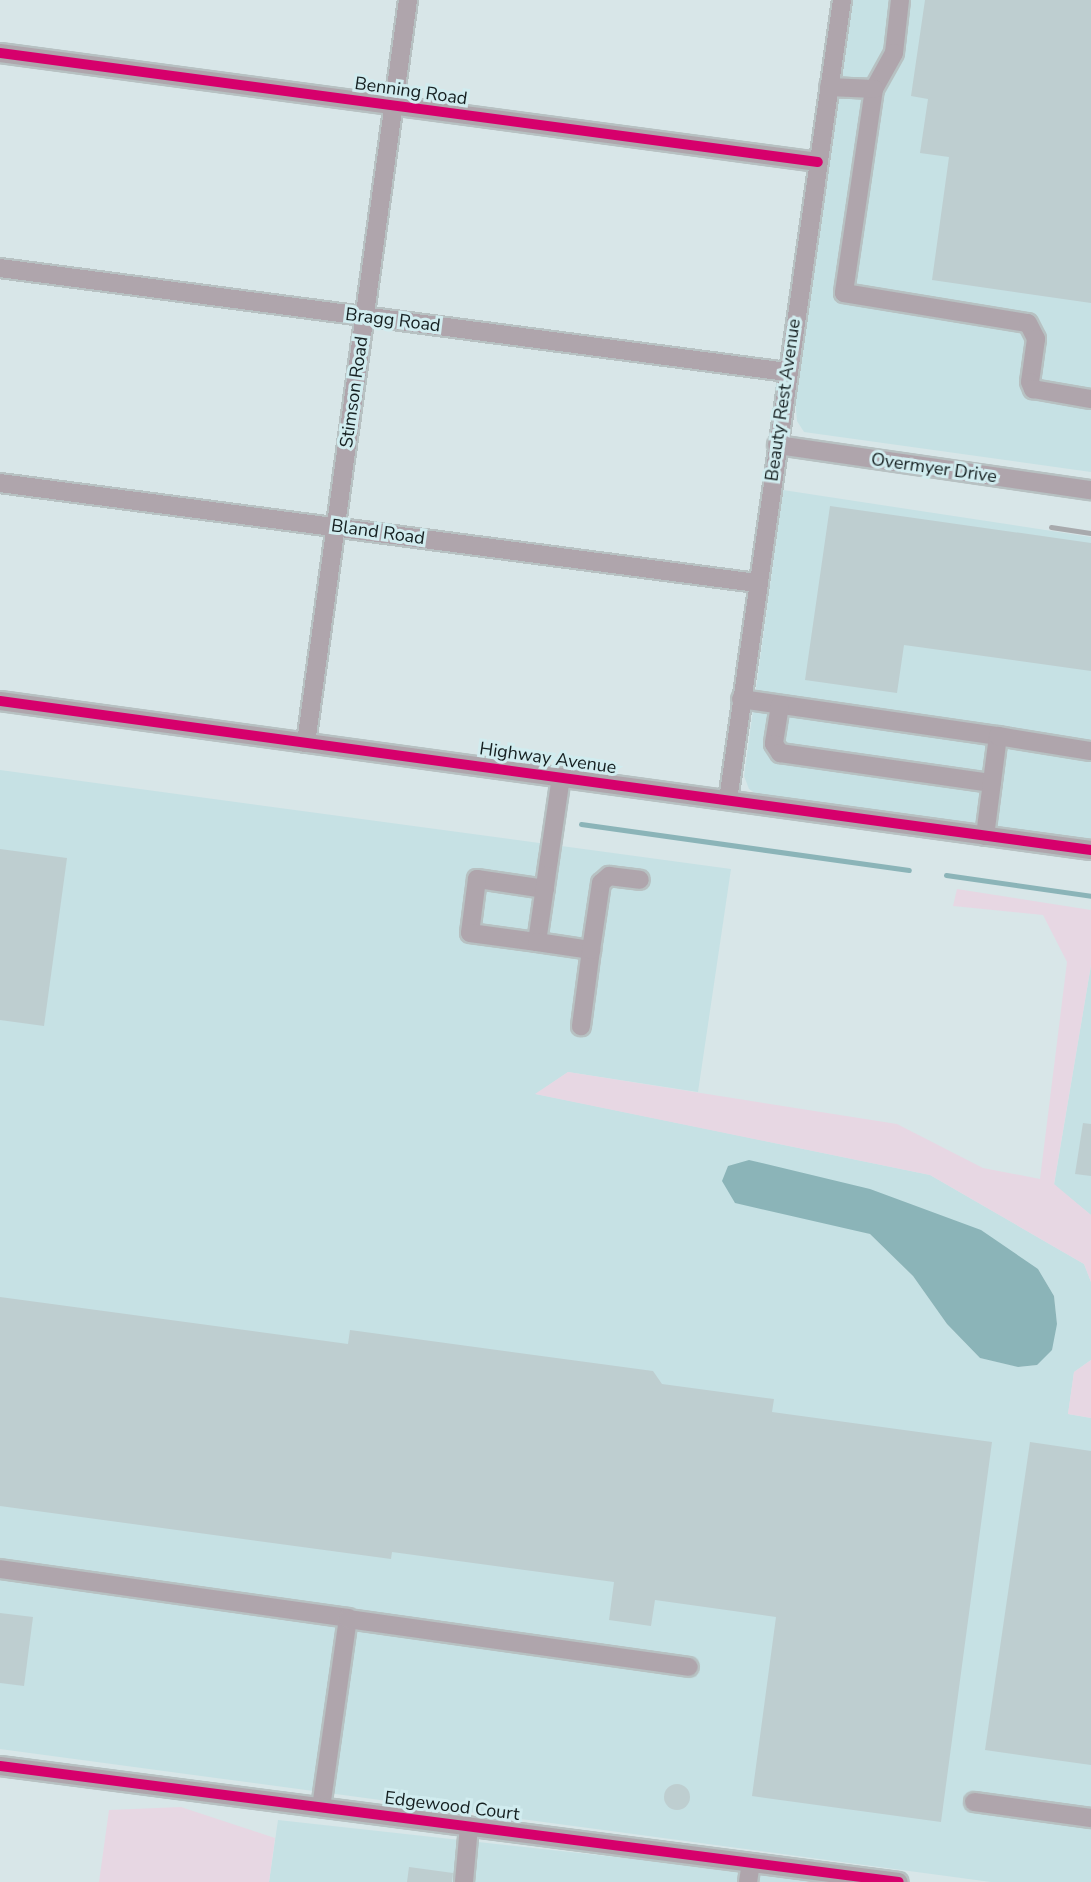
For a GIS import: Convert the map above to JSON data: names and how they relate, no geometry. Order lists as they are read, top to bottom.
{
  "streets": {
    "street": [
      "Benning Road",
      "Bragg Road",
      "Stimson Road",
      "Beauty Rest Avenue",
      "Overmyer Drive",
      "Bland Road",
      "Highway Avenue",
      "Edgewood Court"
    ]
  },
  "crossings": [
    ["Benning Road", "Stimson Road"],
    ["Benning Road", "Beauty Rest Avenue"],
    ["Bragg Road", "Stimson Road"],
    ["Bragg Road", "Beauty Rest Avenue"],
    ["Stimson Road", "Bland Road"],
    ["Stimson Road", "Highway Avenue"],
    ["Beauty Rest Avenue", "Overmyer Drive"],
    ["Beauty Rest Avenue", "Bland Road"],
    ["Beauty Rest Avenue", "Highway Avenue"]
  ]
}
